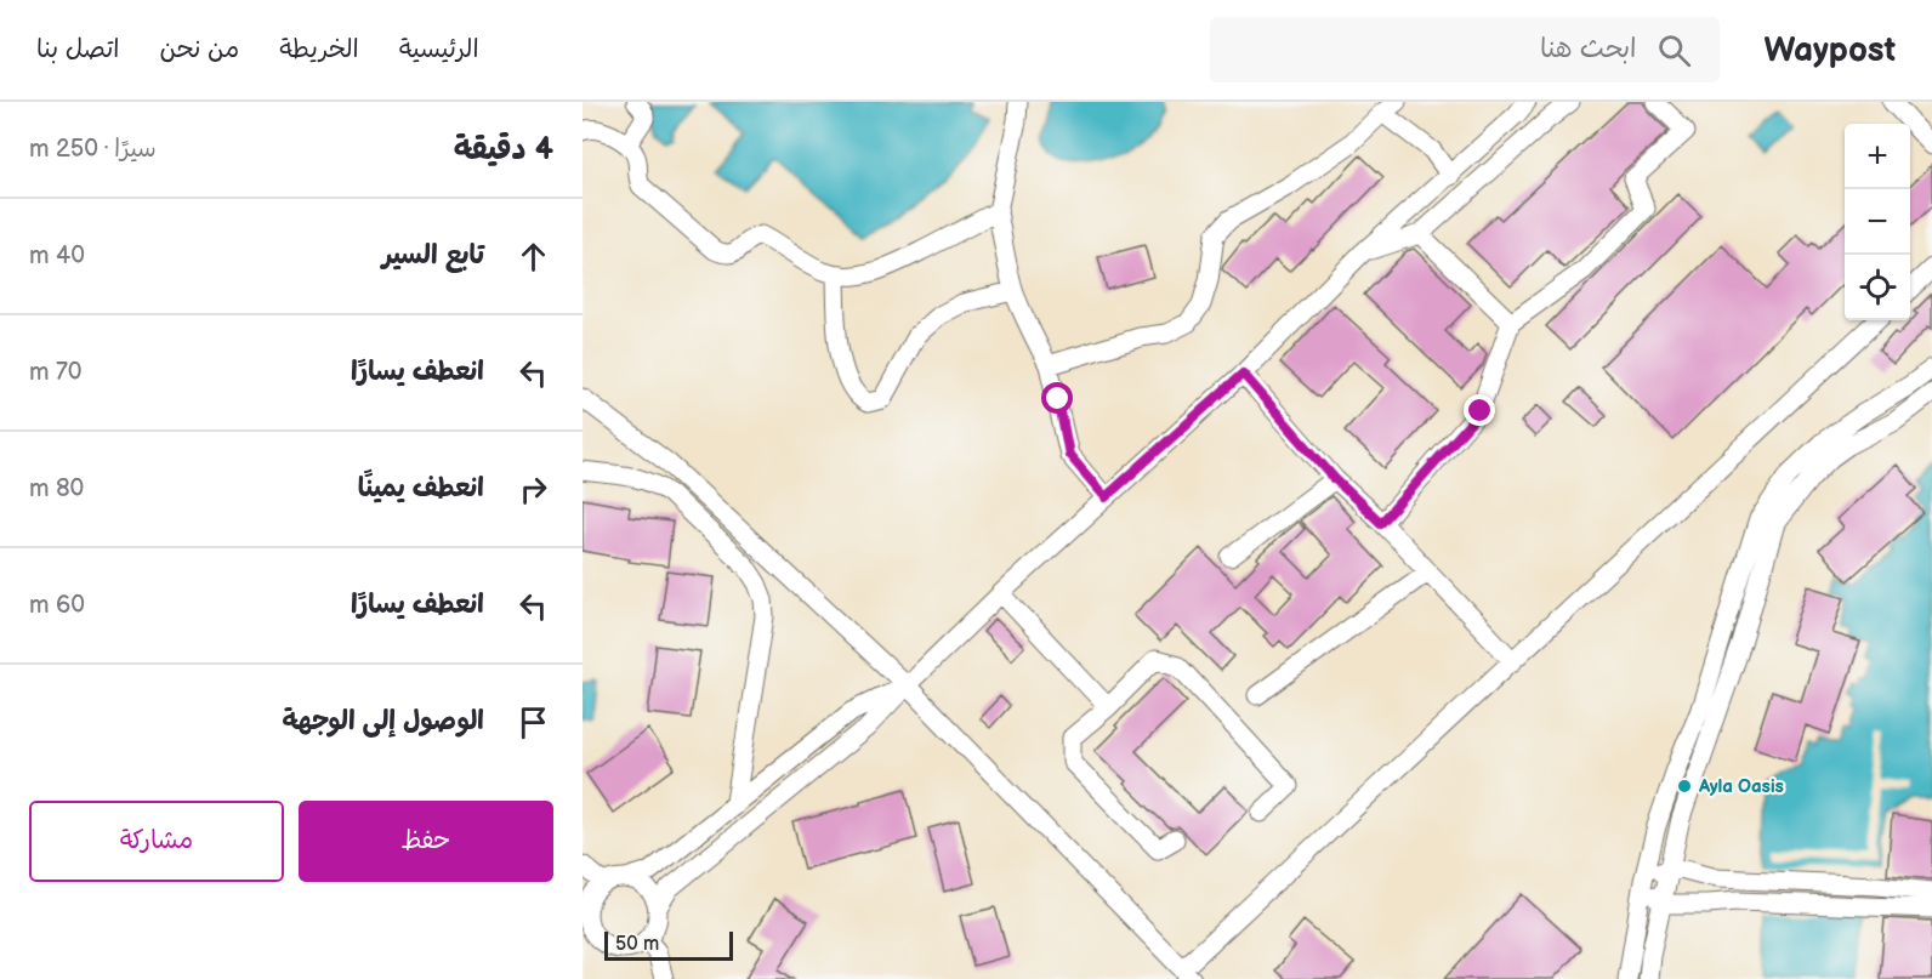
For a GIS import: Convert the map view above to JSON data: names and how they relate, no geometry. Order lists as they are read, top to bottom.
{
  "places": ["Ayla Oasis"],
  "scale_bar": "50 m",
  "page": {
    "header": "Waypost",
    "search": "ابحث هنا",
    "nav": [
      "الرئيسية",
      "الخريطة",
      "من نحن",
      "اتصل بنا"
    ],
    "heading": ["4 دقيقة", "سيرًا · 250 m"],
    "map_buttons": ["+", "−"],
    "list": [
      ["تابع السير", "40 m"],
      ["انعطف يسارًا", "70 m"],
      ["انعطف يمينًا", "80 m"],
      ["انعطف يسارًا", "60 m"],
      "الوصول إلى الوجهة"
    ],
    "buttons": ["حفظ", "مشاركة"],
    "scale": "50 m"
  }
}
